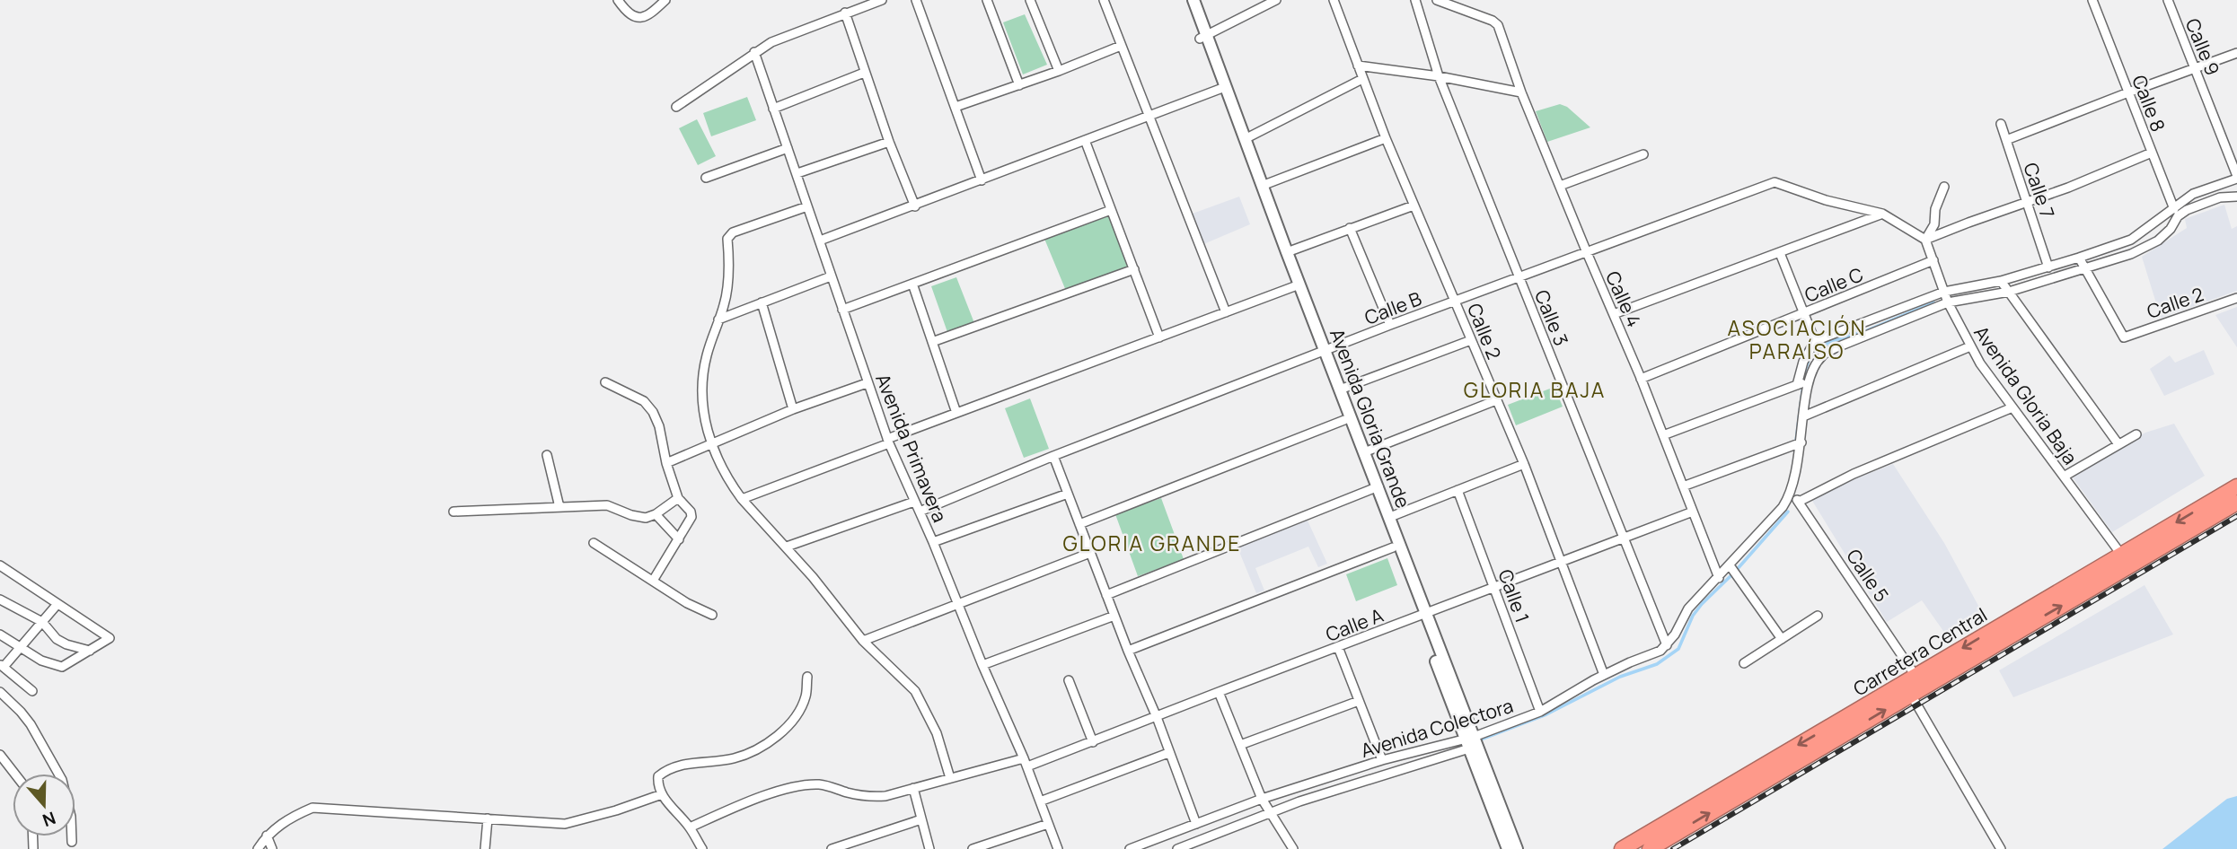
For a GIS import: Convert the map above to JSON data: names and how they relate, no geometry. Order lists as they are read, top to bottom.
{
  "streets": {
    "highway": ["Carretera Central"],
    "street": [
      "Calle 9",
      "Calle 8",
      "Calle 7",
      "Calle C",
      "Calle 4",
      "Calle 2",
      "Calle B",
      "Calle 3",
      "Avenida Gloria Baja",
      "Avenida Gloria Grande",
      "Avenida Primavera",
      "Calle 5",
      "Calle 1",
      "Calle A",
      "Avenida Colectora"
    ]
  },
  "crossings": [
    ["Calle C", "Calle 4"],
    ["Calle C", "Avenida Gloria Baja"],
    ["Calle 4", "Calle B"],
    ["Calle 4", "Calle A"],
    ["Calle 2", "Calle B"],
    ["Calle 2", "Calle A"],
    ["Calle 2", "Avenida Colectora"],
    ["Calle B", "Calle 3"],
    ["Calle B", "Avenida Gloria Grande"],
    ["Calle B", "Avenida Primavera"],
    ["Calle 3", "Calle A"],
    ["Calle 3", "Avenida Colectora"],
    ["Avenida Gloria Baja", "Carretera Central"],
    ["Avenida Gloria Grande", "Calle A"],
    ["Avenida Gloria Grande", "Avenida Colectora"],
    ["Avenida Primavera", "Calle A"],
    ["Calle 5", "Carretera Central"],
    ["Calle 1", "Calle A"],
    ["Calle 1", "Avenida Colectora"]
  ],
  "districts": ["ASOCIACIÓN PARAÍSO", "GLORIA BAJA", "GLORIA GRANDE"],
  "north": "bottom"
}
